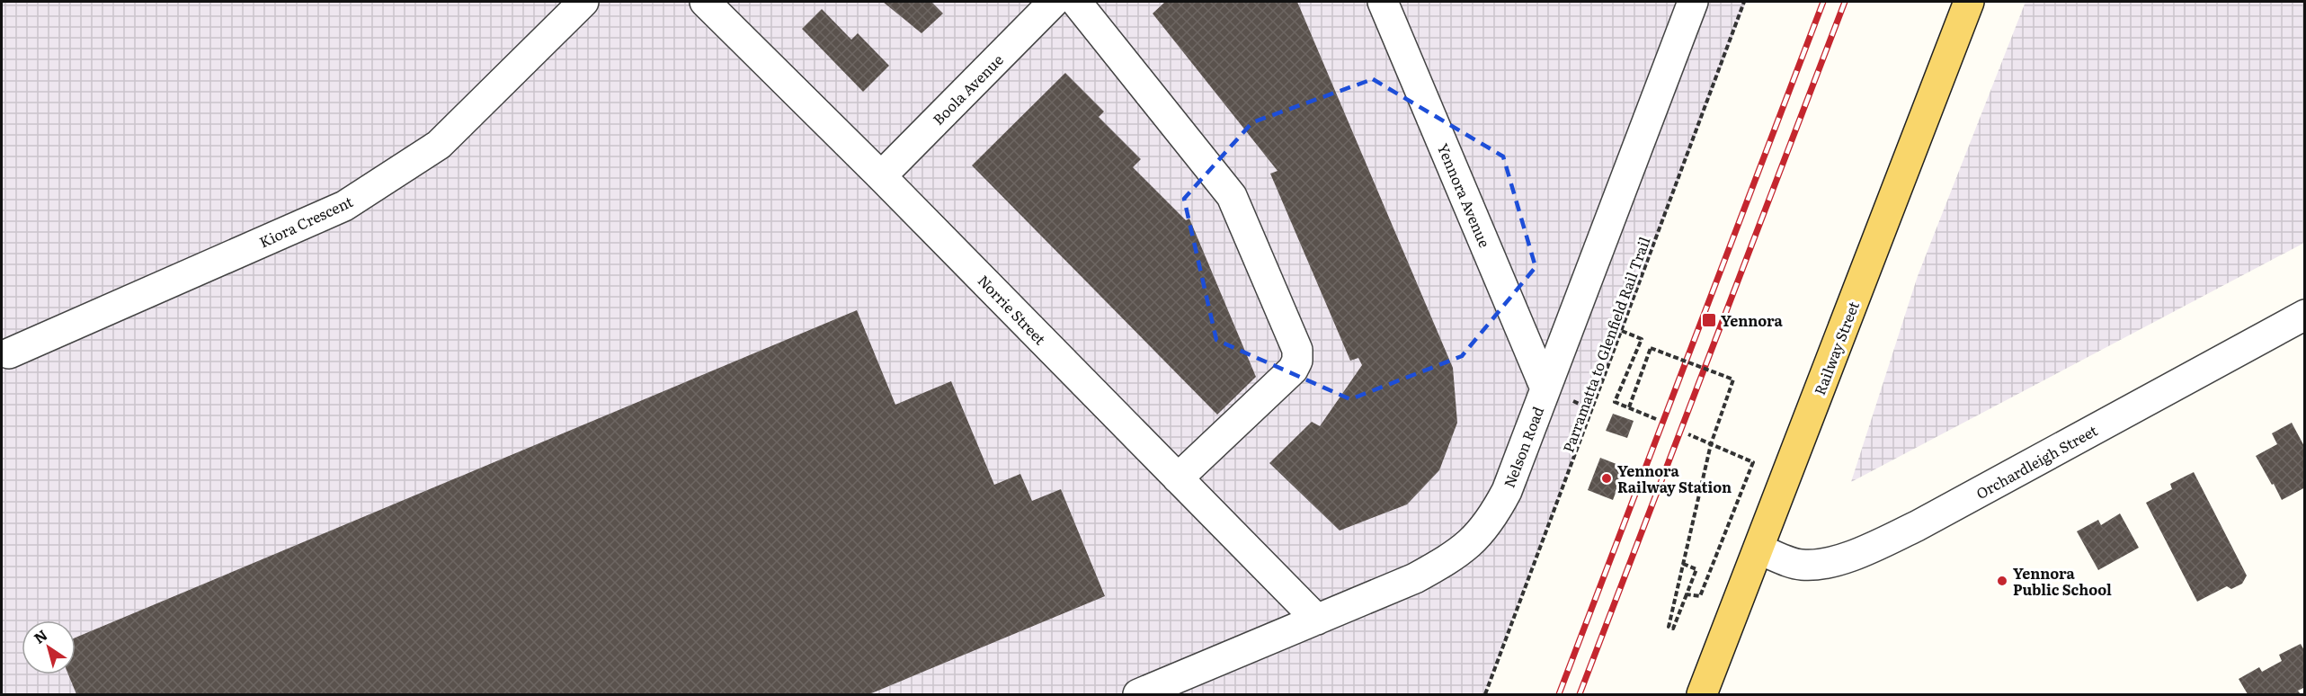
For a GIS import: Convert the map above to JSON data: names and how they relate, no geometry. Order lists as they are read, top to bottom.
{
  "streets": {
    "main road": ["Railway Street"],
    "street": [
      "Boola Avenue",
      "Yennora Avenue",
      "Kiora Crescent",
      "Norrie Street",
      "Nelson Road",
      "Orchardleigh Street"
    ],
    "path": ["Parramatta to Glenfield Rail Trail"]
  },
  "crossings": [
    ["Boola Avenue", "Norrie Street"],
    ["Yennora Avenue", "Nelson Road"],
    ["Norrie Street", "Nelson Road"],
    ["Railway Street", "Orchardleigh Street"]
  ],
  "places": {
    "transit": ["Yennora"],
    "other": ["Yennora Railway Station", "Yennora Public School"]
  },
  "north": "top left"
}
